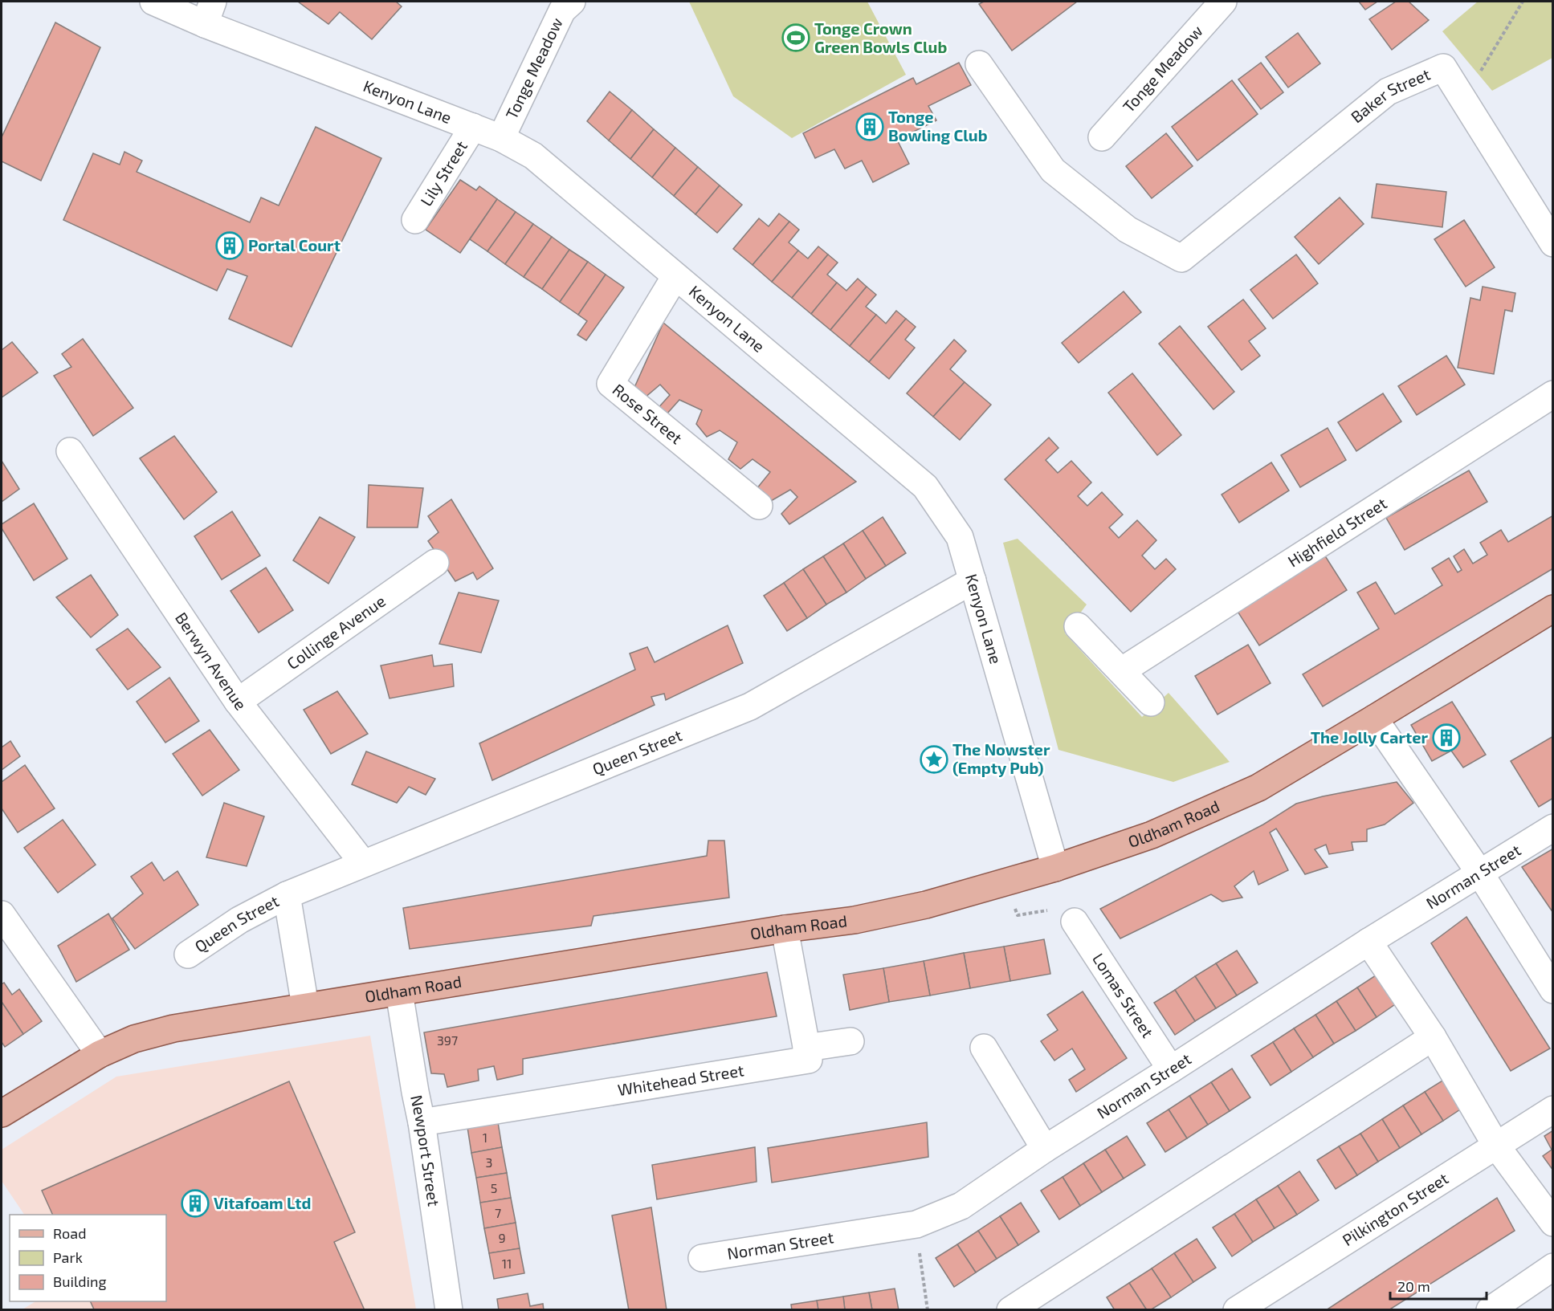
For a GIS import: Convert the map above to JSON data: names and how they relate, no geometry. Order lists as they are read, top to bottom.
{
  "streets": {
    "main road": ["Oldham Road"],
    "street": [
      "Tonge Meadow",
      "Baker Street",
      "Kenyon Lane",
      "Lily Street",
      "Rose Street",
      "Highfield Street",
      "Collinge Avenue",
      "Berwyn Avenue",
      "Queen Street",
      "Norman Street",
      "Lomas Street",
      "Whitehead Street",
      "Newport Street",
      "Pilkington Street"
    ]
  },
  "crossings": [
    ["Tonge Meadow", "Kenyon Lane"],
    ["Kenyon Lane", "Lily Street"],
    ["Kenyon Lane", "Rose Street"],
    ["Kenyon Lane", "Queen Street"],
    ["Kenyon Lane", "Oldham Road"],
    ["Collinge Avenue", "Berwyn Avenue"],
    ["Berwyn Avenue", "Queen Street"],
    ["Queen Street", "Oldham Road"],
    ["Oldham Road", "Newport Street"],
    ["Norman Street", "Lomas Street"],
    ["Whitehead Street", "Newport Street"]
  ],
  "places": {
    "sports": ["Tonge Crown Green Bowls Club"],
    "building": [
      "Tonge Bowling Club",
      "Portal Court",
      "The Jolly Carter",
      "Vitafoam Ltd"
    ],
    "place": ["The Nowster (Empty Pub)"]
  },
  "house_numbers": [
    "397",
    "1",
    "3",
    "5",
    "7",
    "9",
    "11"
  ],
  "legend": ["Road", "Park", "Building"],
  "scale_bar": "20 m"
}
